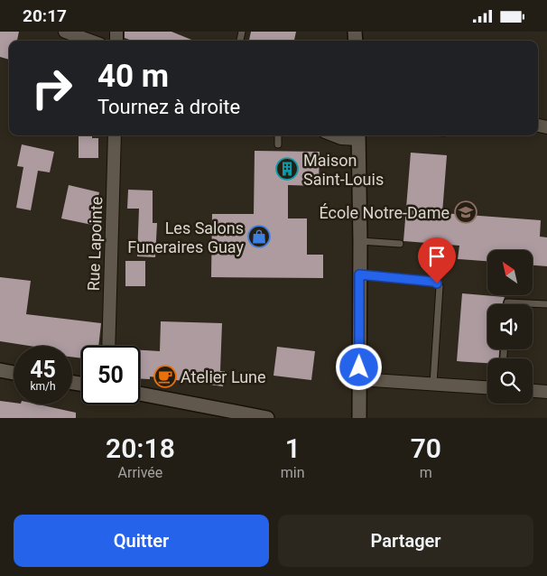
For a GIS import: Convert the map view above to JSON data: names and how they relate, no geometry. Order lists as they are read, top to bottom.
{
  "streets": {
    "street": ["Rue Lapointe"]
  },
  "places": {
    "building": ["Maison Saint-Louis"],
    "school or university": ["École Notre-Dame"],
    "shop": ["Les Salons Funeraires Guay"],
    "cafe": ["Atelier Lune"]
  },
  "north": "top left",
  "page": {
    "status": "20:17",
    "turn": ["40 m", "Tournez à droite"],
    "speed": "45 km/h",
    "limit": "50",
    "eta": [
      "20:18",
      "Arrivée",
      "1",
      "min",
      "70",
      "m"
    ],
    "buttons": ["Quitter", "Partager"]
  }
}
